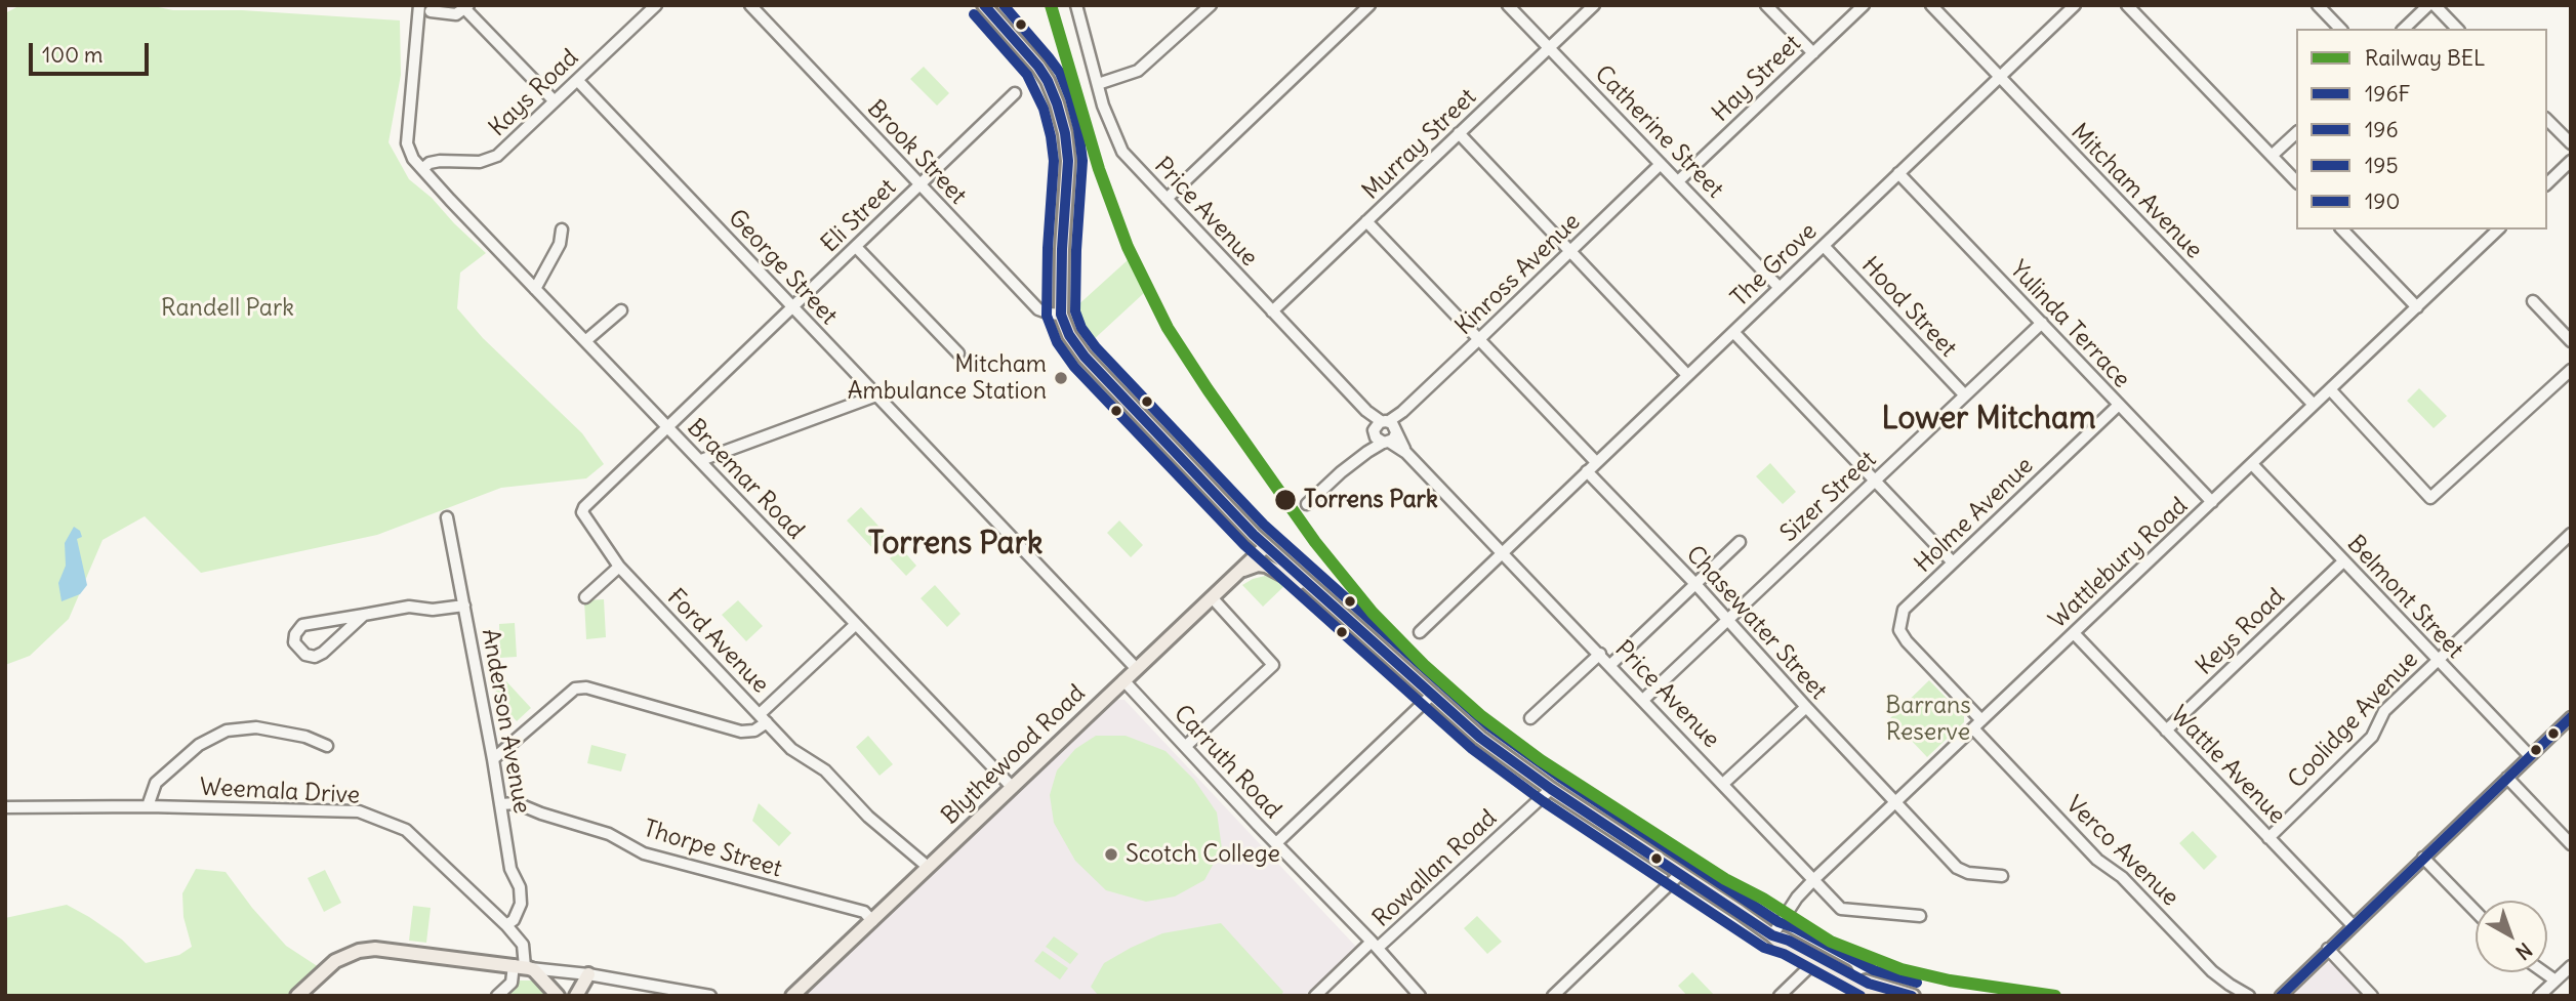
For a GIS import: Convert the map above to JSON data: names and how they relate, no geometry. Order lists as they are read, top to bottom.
{
  "streets": {
    "main road": ["Blythewood Road"],
    "street": [
      "Hay Street",
      "Kays Road",
      "Catherine Street",
      "Murray Street",
      "Brook Street",
      "Mitcham Avenue",
      "Price Avenue",
      "Eli Street",
      "The Grove",
      "George Street",
      "Kinross Avenue",
      "Hood Street",
      "Yulinda Terrace",
      "Braemar Road",
      "Sizer Street",
      "Holme Avenue",
      "Wattlebury Road",
      "Belmont Street",
      "Chasewater Street",
      "Keys Road",
      "Ford Avenue",
      "Coolidge Avenue",
      "Anderson Avenue",
      "Carruth Road",
      "Wattle Avenue",
      "Weemala Drive",
      "Thorpe Street",
      "Verco Avenue",
      "Rowallan Road"
    ]
  },
  "crossings": [
    ["Hay Street", "Catherine Street"],
    ["Kays Road", "George Street"],
    ["Kays Road", "Braemar Road"],
    ["Catherine Street", "Murray Street"],
    ["Catherine Street", "The Grove"],
    ["Catherine Street", "Kinross Avenue"],
    ["Murray Street", "Price Avenue"],
    ["Brook Street", "Eli Street"],
    ["Mitcham Avenue", "The Grove"],
    ["Mitcham Avenue", "Wattlebury Road"],
    ["Price Avenue", "The Grove"],
    ["Price Avenue", "Kinross Avenue"],
    ["Price Avenue", "Sizer Street"],
    ["Price Avenue", "Wattlebury Road"],
    ["Eli Street", "George Street"],
    ["Eli Street", "Braemar Road"],
    ["Eli Street", "Ford Avenue"],
    ["The Grove", "Hood Street"],
    ["The Grove", "Yulinda Terrace"],
    ["The Grove", "Chasewater Street"],
    ["George Street", "Blythewood Road"],
    ["Hood Street", "Sizer Street"],
    ["Yulinda Terrace", "Sizer Street"],
    ["Yulinda Terrace", "Holme Avenue"],
    ["Yulinda Terrace", "Wattlebury Road"],
    ["Braemar Road", "Ford Avenue"],
    ["Braemar Road", "Blythewood Road"],
    ["Sizer Street", "Chasewater Street"],
    ["Holme Avenue", "Wattlebury Road"],
    ["Wattlebury Road", "Belmont Street"],
    ["Wattlebury Road", "Chasewater Street"],
    ["Wattlebury Road", "Wattle Avenue"],
    ["Wattlebury Road", "Verco Avenue"],
    ["Belmont Street", "Keys Road"],
    ["Belmont Street", "Coolidge Avenue"],
    ["Keys Road", "Wattle Avenue"],
    ["Ford Avenue", "Blythewood Road"],
    ["Coolidge Avenue", "Wattle Avenue"],
    ["Anderson Avenue", "Weemala Drive"],
    ["Anderson Avenue", "Thorpe Street"],
    ["Blythewood Road", "Carruth Road"],
    ["Blythewood Road", "Thorpe Street"],
    ["Carruth Road", "Rowallan Road"]
  ],
  "districts": ["Lower Mitcham", "Torrens Park"],
  "parks": ["Randell Park", "Barrans Reserve"],
  "places": ["Mitcham Ambulance Station", "Torrens Park", "Scotch College"],
  "lines": [
    "rail line BEL",
    "transit line 196F",
    "transit line 195",
    "transit line 196",
    "transit line 190"
  ],
  "legend": [
    "Railway BEL",
    "196F",
    "196",
    "195",
    "190"
  ],
  "scale_bar": "100 m",
  "north": "bottom right"
}
